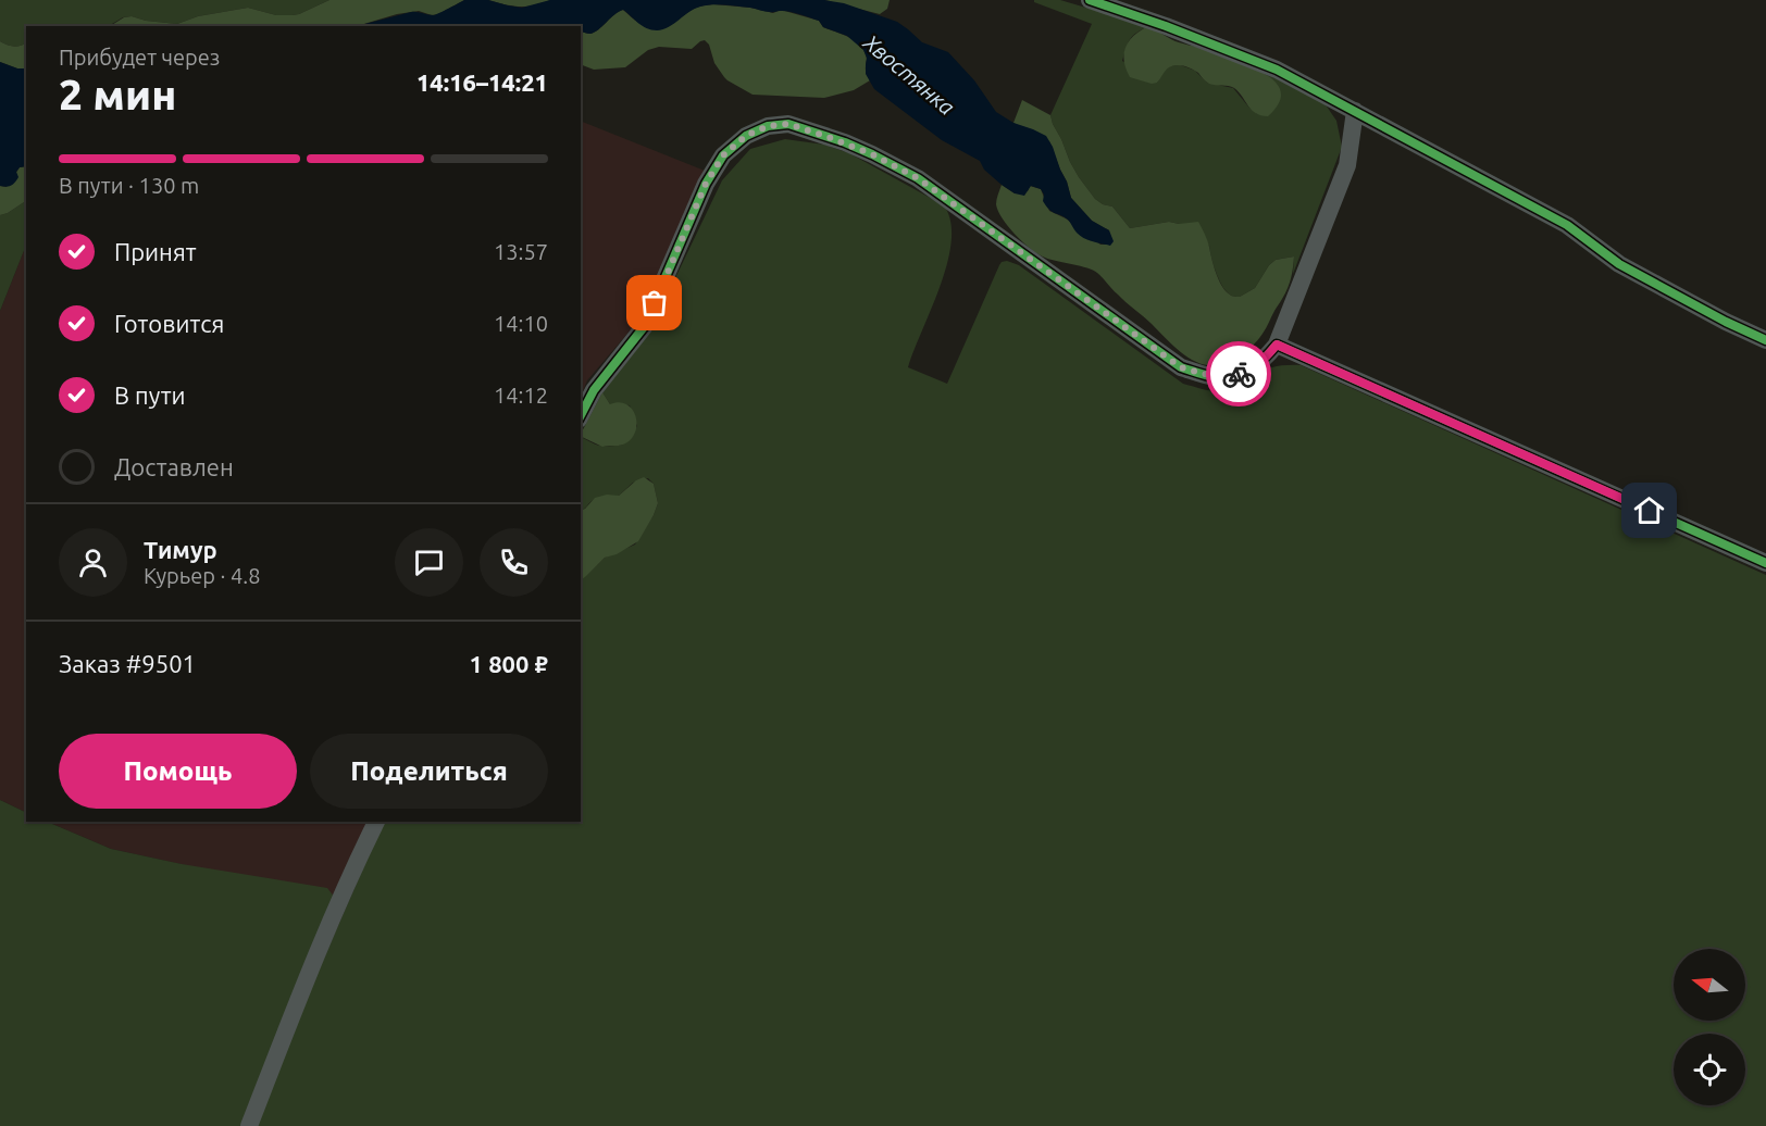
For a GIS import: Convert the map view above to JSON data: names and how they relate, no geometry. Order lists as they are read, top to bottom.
{
  "water": ["Хвостянка"],
  "north": "left",
  "page": {
    "heading": ["2 мин", "Прибудет через", "14:16–14:21"],
    "panel": [
      "Тимур",
      "Курьер · 4.8",
      "Заказ #9501",
      "1 800 ₽"
    ],
    "bar": "В пути · 130 m",
    "list": [
      ["Принят", "13:57"],
      ["Готовится", "14:10"],
      ["В пути", "14:12"],
      "Доставлен"
    ],
    "buttons": ["Помощь", "Поделиться"]
  }
}
